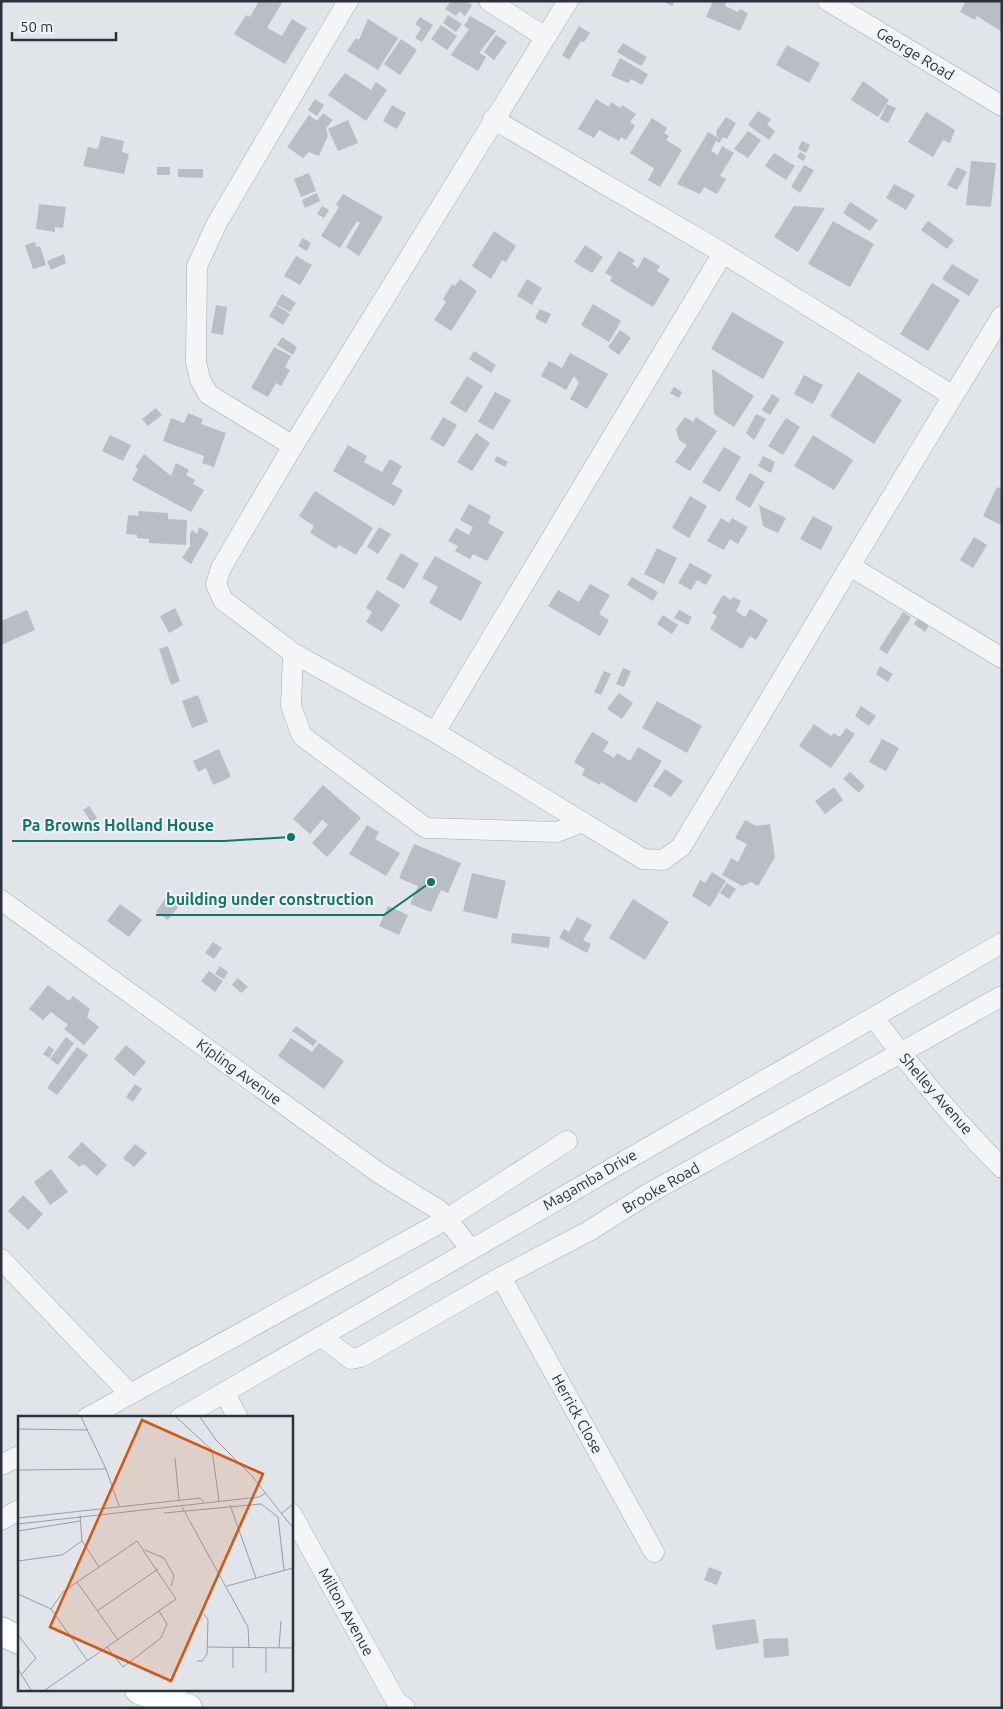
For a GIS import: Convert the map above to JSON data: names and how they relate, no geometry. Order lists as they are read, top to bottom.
{
  "streets": {
    "street": [
      "George Road",
      "Kipling Avenue",
      "Shelley Avenue",
      "Magamba Drive",
      "Brooke Road",
      "Herrick Close",
      "Milton Avenue"
    ]
  },
  "crossings": [
    ["Kipling Avenue", "Magamba Drive"],
    ["Shelley Avenue", "Magamba Drive"],
    ["Shelley Avenue", "Brooke Road"],
    ["Magamba Drive", "Brooke Road"],
    ["Brooke Road", "Herrick Close"]
  ],
  "places": ["Pa Browns Holland House", "building under construction"],
  "scale_bar": "50 m"
}
